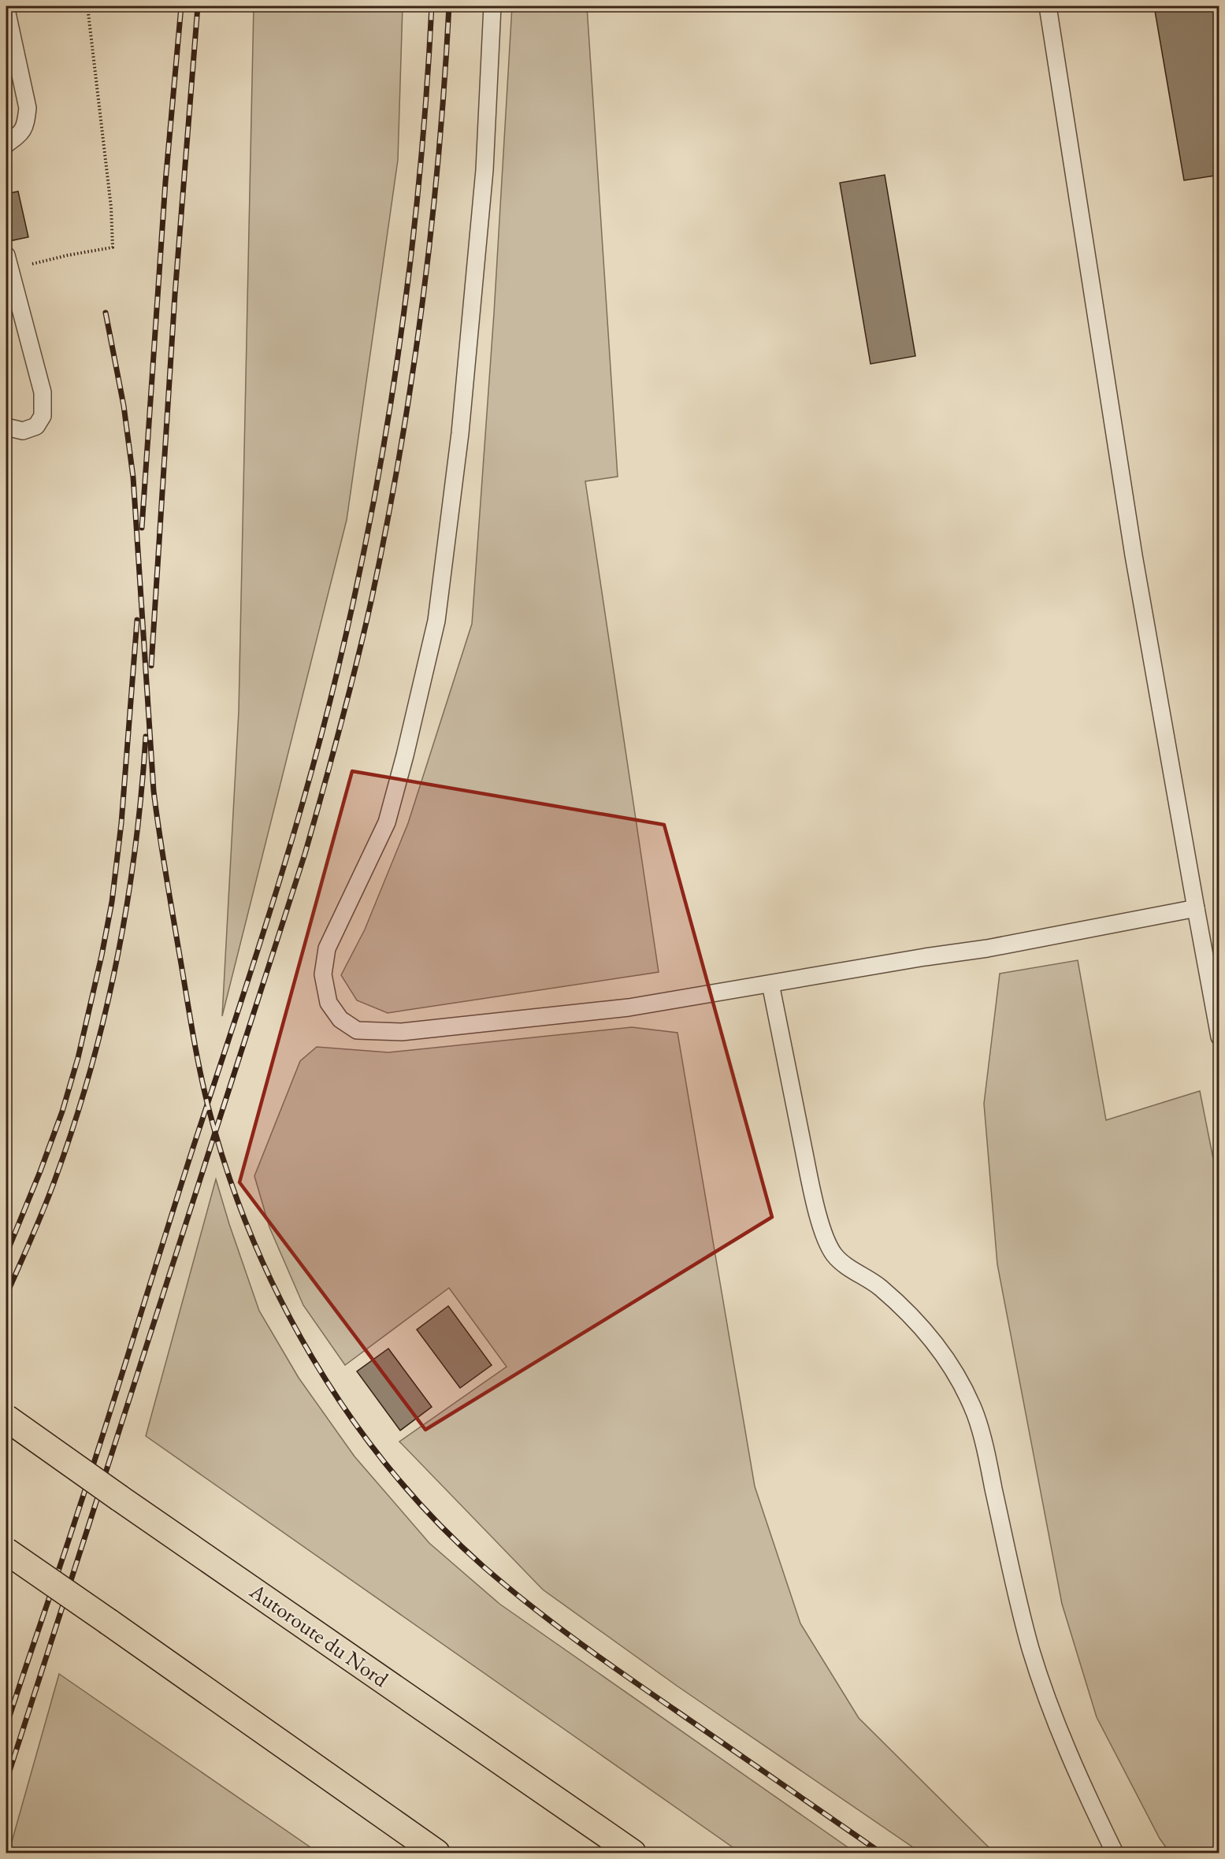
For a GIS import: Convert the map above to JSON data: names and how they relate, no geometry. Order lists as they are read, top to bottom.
{
  "streets": {
    "highway": ["Autoroute du Nord"]
  }
}
